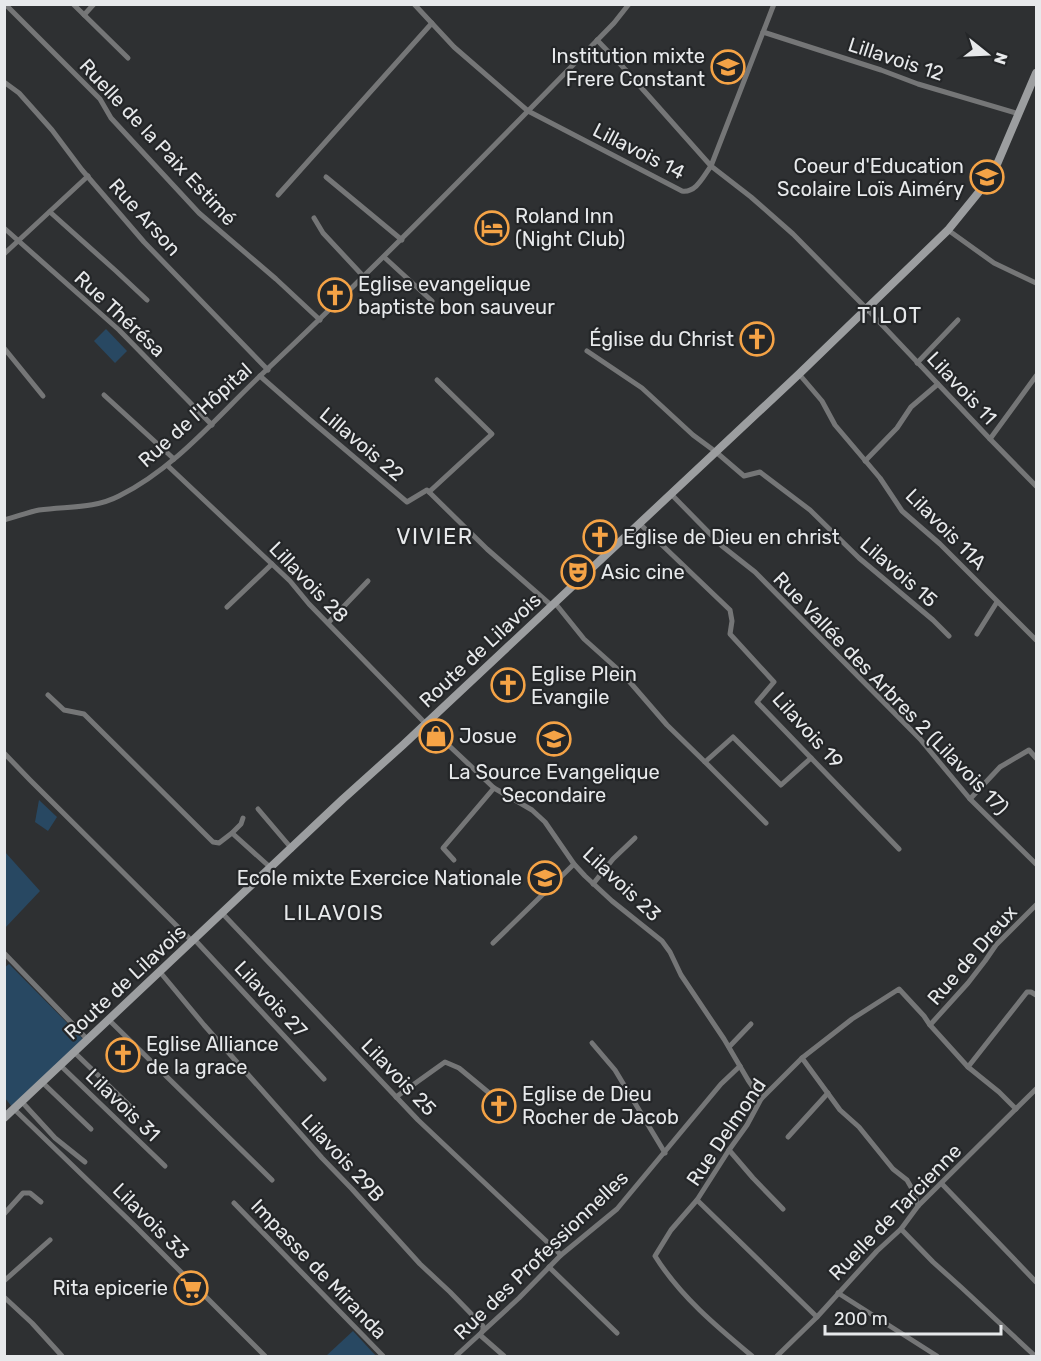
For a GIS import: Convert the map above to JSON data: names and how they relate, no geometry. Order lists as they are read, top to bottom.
{
  "streets": {
    "main road": ["Route de Lilavois"],
    "street": [
      "Lillavois 12",
      "Ruelle de la Paix Estimé",
      "Lillavois 14",
      "Rue Arson",
      "Rue Thérésa",
      "Lilavois 11",
      "Rue de l'Hôpital",
      "Lillavois 22",
      "Lilavois 11A",
      "Lilavois 15",
      "Lillavois 28",
      "Rue Vallée des Arbres 2 (Lilavois 17)",
      "Lilavois 19",
      "Lilavois 23",
      "Rue de Dreux",
      "Lilavois 27",
      "Lilavois 25",
      "Lilavois 31",
      "Rue Delmond",
      "Lilavois 29B",
      "Ruelle de Tarcienne",
      "Lilavois 33",
      "Rue des Professionnelles",
      "Impasse de Miranda"
    ]
  },
  "crossings": [
    ["Lillavois 12", "Route de Lilavois"],
    ["Ruelle de la Paix Estimé", "Rue de l'Hôpital"],
    ["Lillavois 14", "Lilavois 11"],
    ["Lillavois 14", "Rue de l'Hôpital"],
    ["Lillavois 14", "Route de Lilavois"],
    ["Rue Arson", "Rue de l'Hôpital"],
    ["Rue Thérésa", "Rue de l'Hôpital"],
    ["Lilavois 11", "Route de Lilavois"],
    ["Rue de l'Hôpital", "Lillavois 22"],
    ["Rue de l'Hôpital", "Lillavois 28"],
    ["Lilavois 11A", "Route de Lilavois"],
    ["Lilavois 15", "Route de Lilavois"],
    ["Lillavois 28", "Route de Lilavois"],
    ["Lillavois 28", "Lilavois 23"],
    ["Route de Lilavois", "Rue Vallée des Arbres 2 (Lilavois 17)"],
    ["Route de Lilavois", "Lilavois 19"],
    ["Route de Lilavois", "Lilavois 23"],
    ["Route de Lilavois", "Lilavois 27"],
    ["Route de Lilavois", "Lilavois 25"],
    ["Route de Lilavois", "Lilavois 31"],
    ["Route de Lilavois", "Lilavois 29B"],
    ["Route de Lilavois", "Lilavois 33"],
    ["Lilavois 23", "Rue Delmond"],
    ["Lilavois 23", "Rue des Professionnelles"],
    ["Rue de Dreux", "Rue Delmond"],
    ["Lilavois 25", "Rue des Professionnelles"],
    ["Rue Delmond", "Ruelle de Tarcienne"],
    ["Lilavois 29B", "Rue des Professionnelles"]
  ],
  "districts": ["TILOT", "VIVIER", "LILAVOIS"],
  "places": {
    "school or university": [
      "Institution mixte Frere Constant",
      "Coeur d'Education Scolaire Loïs Aiméry",
      "La Source Evangelique Secondaire",
      "Ecole mixte Exercice Nationale"
    ],
    "hotel": ["Roland Inn (Night Club)"],
    "church": [
      "Eglise evangelique baptiste bon sauveur",
      "Église du Christ",
      "Eglise de Dieu en christ",
      "Eglise Plein Evangile",
      "Eglise Alliance de la grace",
      "Eglise de Dieu Rocher de Jacob"
    ],
    "theatre": ["Asic cine"],
    "shop": ["Josue"],
    "supermarket": ["Rita epicerie"]
  },
  "scale_bar": "200 m",
  "north": "right"
}
